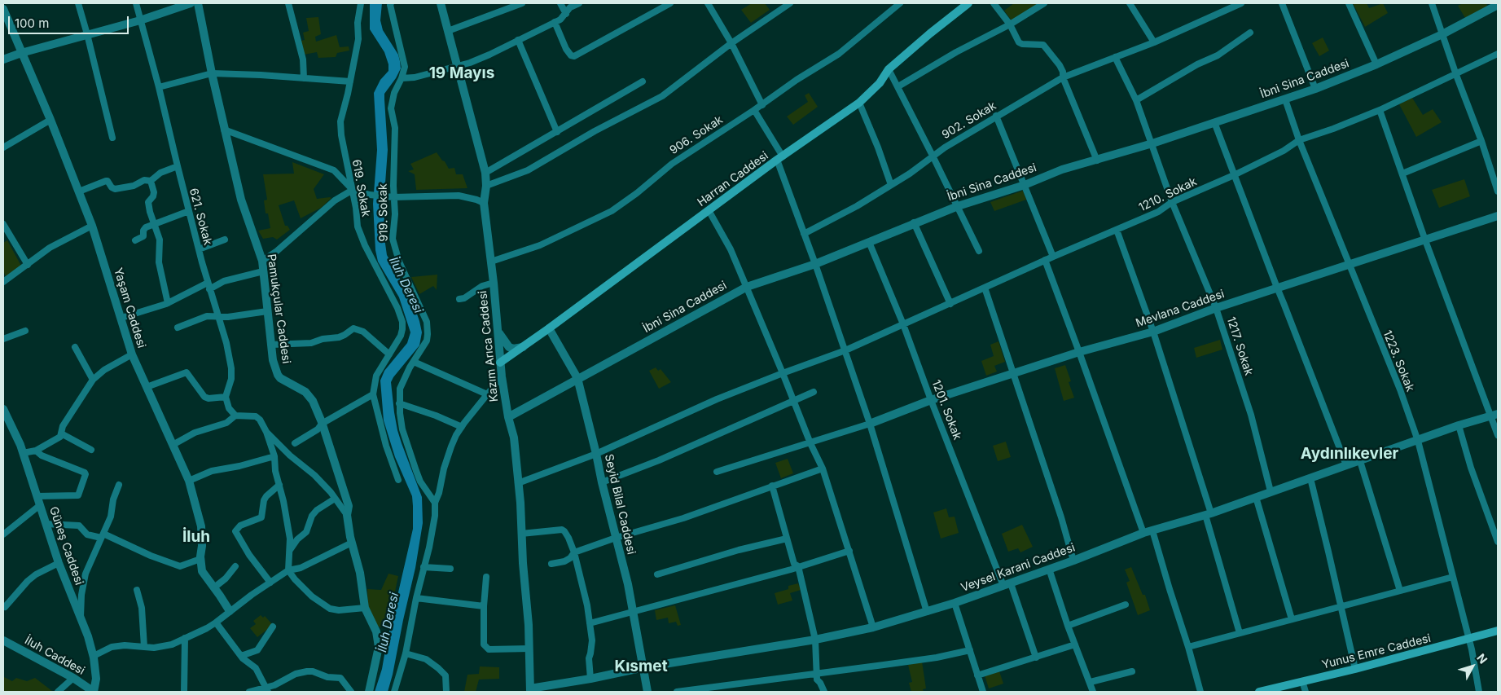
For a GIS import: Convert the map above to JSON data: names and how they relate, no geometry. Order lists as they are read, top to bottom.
{
  "streets": {
    "main road": ["Harran Caddesi", "Yunus Emre Caddesi"],
    "street": [
      "İbni Sina Caddesi",
      "902. Sokak",
      "906. Sokak",
      "619. Sokak",
      "1210. Sokak",
      "919. Sokak",
      "621. Sokak",
      "Yaşam Caddesi",
      "Pamukçular Caddesi",
      "Mevlana Caddesi",
      "Kazım Arıca Caddesi",
      "1217. Sokak",
      "1223. Sokak",
      "1201. Sokak",
      "Seyid Bilal Caddesi",
      "Güneş Caddesi",
      "Veysel Karani Caddesi",
      "İluh Caddesi"
    ]
  },
  "crossings": [
    ["İbni Sina Caddesi", "Kazım Arıca Caddesi"],
    ["İbni Sina Caddesi", "1217. Sokak"],
    ["İbni Sina Caddesi", "1223. Sokak"],
    ["İbni Sina Caddesi", "1201. Sokak"],
    ["İbni Sina Caddesi", "Seyid Bilal Caddesi"],
    ["902. Sokak", "1217. Sokak"],
    ["906. Sokak", "Kazım Arıca Caddesi"],
    ["Harran Caddesi", "Kazım Arıca Caddesi"],
    ["Harran Caddesi", "Seyid Bilal Caddesi"],
    ["1210. Sokak", "Kazım Arıca Caddesi"],
    ["1210. Sokak", "1217. Sokak"],
    ["1210. Sokak", "1223. Sokak"],
    ["1210. Sokak", "1201. Sokak"],
    ["1210. Sokak", "Seyid Bilal Caddesi"],
    ["Mevlana Caddesi", "1217. Sokak"],
    ["Mevlana Caddesi", "1223. Sokak"],
    ["Mevlana Caddesi", "1201. Sokak"],
    ["Kazım Arıca Caddesi", "Veysel Karani Caddesi"],
    ["1217. Sokak", "Veysel Karani Caddesi"],
    ["1223. Sokak", "Veysel Karani Caddesi"],
    ["1223. Sokak", "Yunus Emre Caddesi"],
    ["1201. Sokak", "Veysel Karani Caddesi"],
    ["Seyid Bilal Caddesi", "Veysel Karani Caddesi"],
    ["Güneş Caddesi", "İluh Caddesi"]
  ],
  "districts": [
    "19 Mayıs",
    "Aydınlıkevler",
    "İluh",
    "Kısmet"
  ],
  "water": ["İluh Deresi"],
  "scale_bar": "100 m",
  "north": "top right"
}
